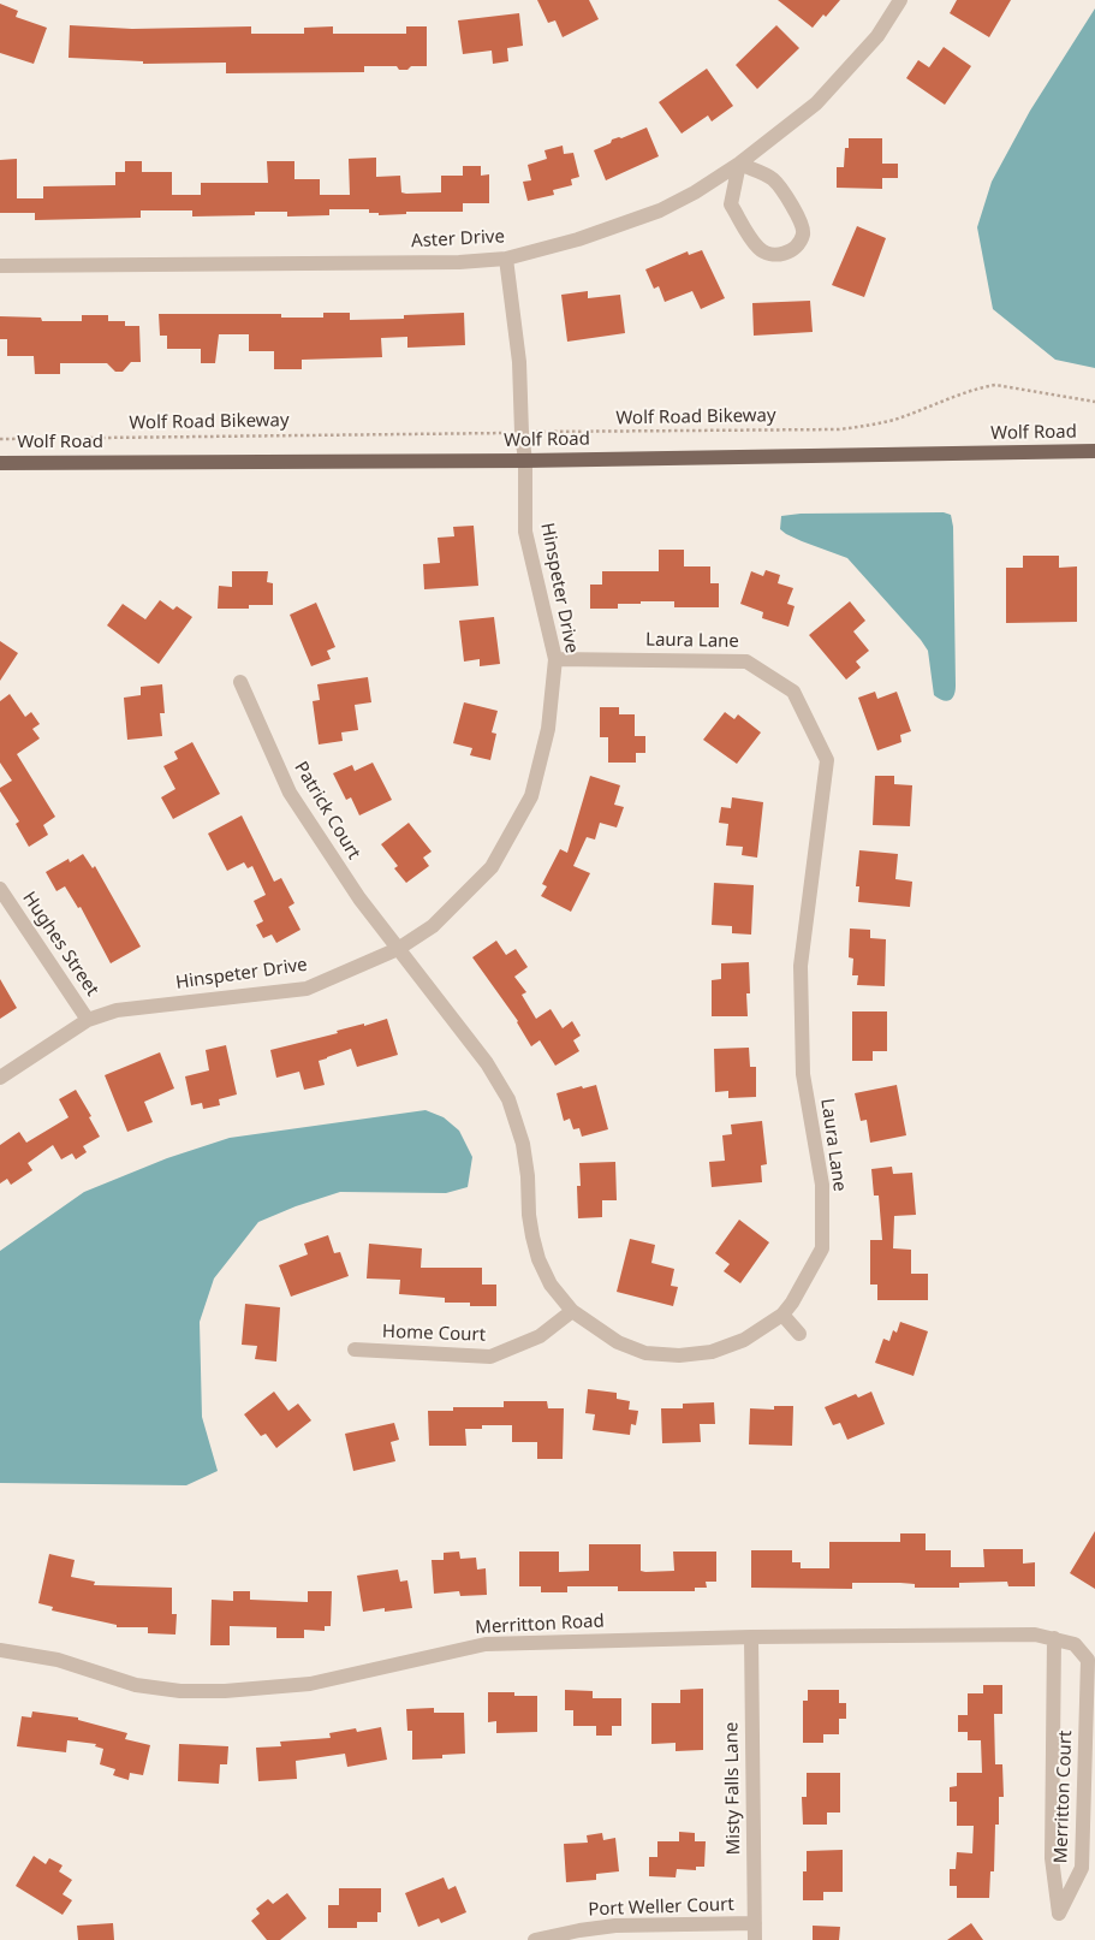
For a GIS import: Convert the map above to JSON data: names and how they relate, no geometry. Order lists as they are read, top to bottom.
{
  "streets": {
    "main road": ["Wolf Road"],
    "street": [
      "Aster Drive",
      "Hinspeter Drive",
      "Laura Lane",
      "Patrick Court",
      "Hughes Street",
      "Home Court",
      "Merritton Road",
      "Misty Falls Lane",
      "Merritton Court",
      "Port Weller Court"
    ],
    "path": ["Wolf Road Bikeway"]
  },
  "crossings": [
    ["Aster Drive", "Hinspeter Drive"],
    ["Wolf Road Bikeway", "Hinspeter Drive"],
    ["Wolf Road", "Hinspeter Drive"],
    ["Hinspeter Drive", "Laura Lane"],
    ["Hinspeter Drive", "Patrick Court"],
    ["Hinspeter Drive", "Hughes Street"],
    ["Laura Lane", "Patrick Court"],
    ["Laura Lane", "Home Court"],
    ["Merritton Road", "Misty Falls Lane"],
    ["Merritton Road", "Merritton Court"],
    ["Misty Falls Lane", "Port Weller Court"]
  ]
}
